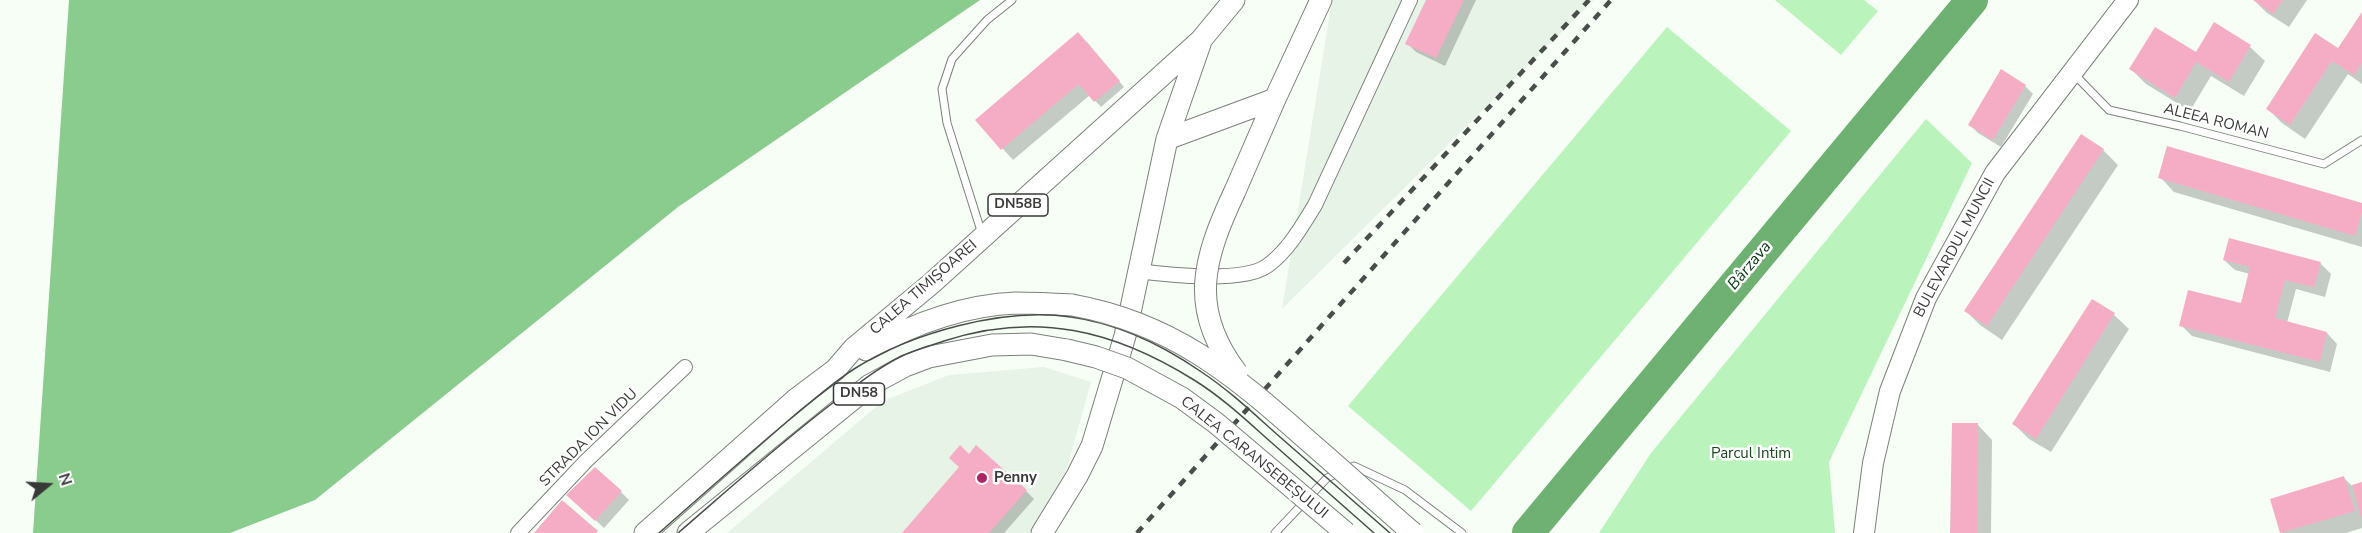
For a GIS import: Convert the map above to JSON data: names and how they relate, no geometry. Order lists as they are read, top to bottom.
{
  "streets": {
    "main road": [
      "DN58B",
      "CALEA TIMIȘOAREI",
      "DN58",
      "CALEA CARANSEBEȘULUI"
    ],
    "street": ["BULEVARDUL MUNCII", "STRADA ION VIDU"],
    "lane": ["ALEEA ROMAN"]
  },
  "crossings": [
    ["ALEEA ROMAN", "BULEVARDUL MUNCII"],
    ["CALEA TIMIȘOAREI", "DN58"]
  ],
  "water": ["Bârzava"],
  "parks": ["Parcul Intim"],
  "places": ["Penny"],
  "north": "right"
}
